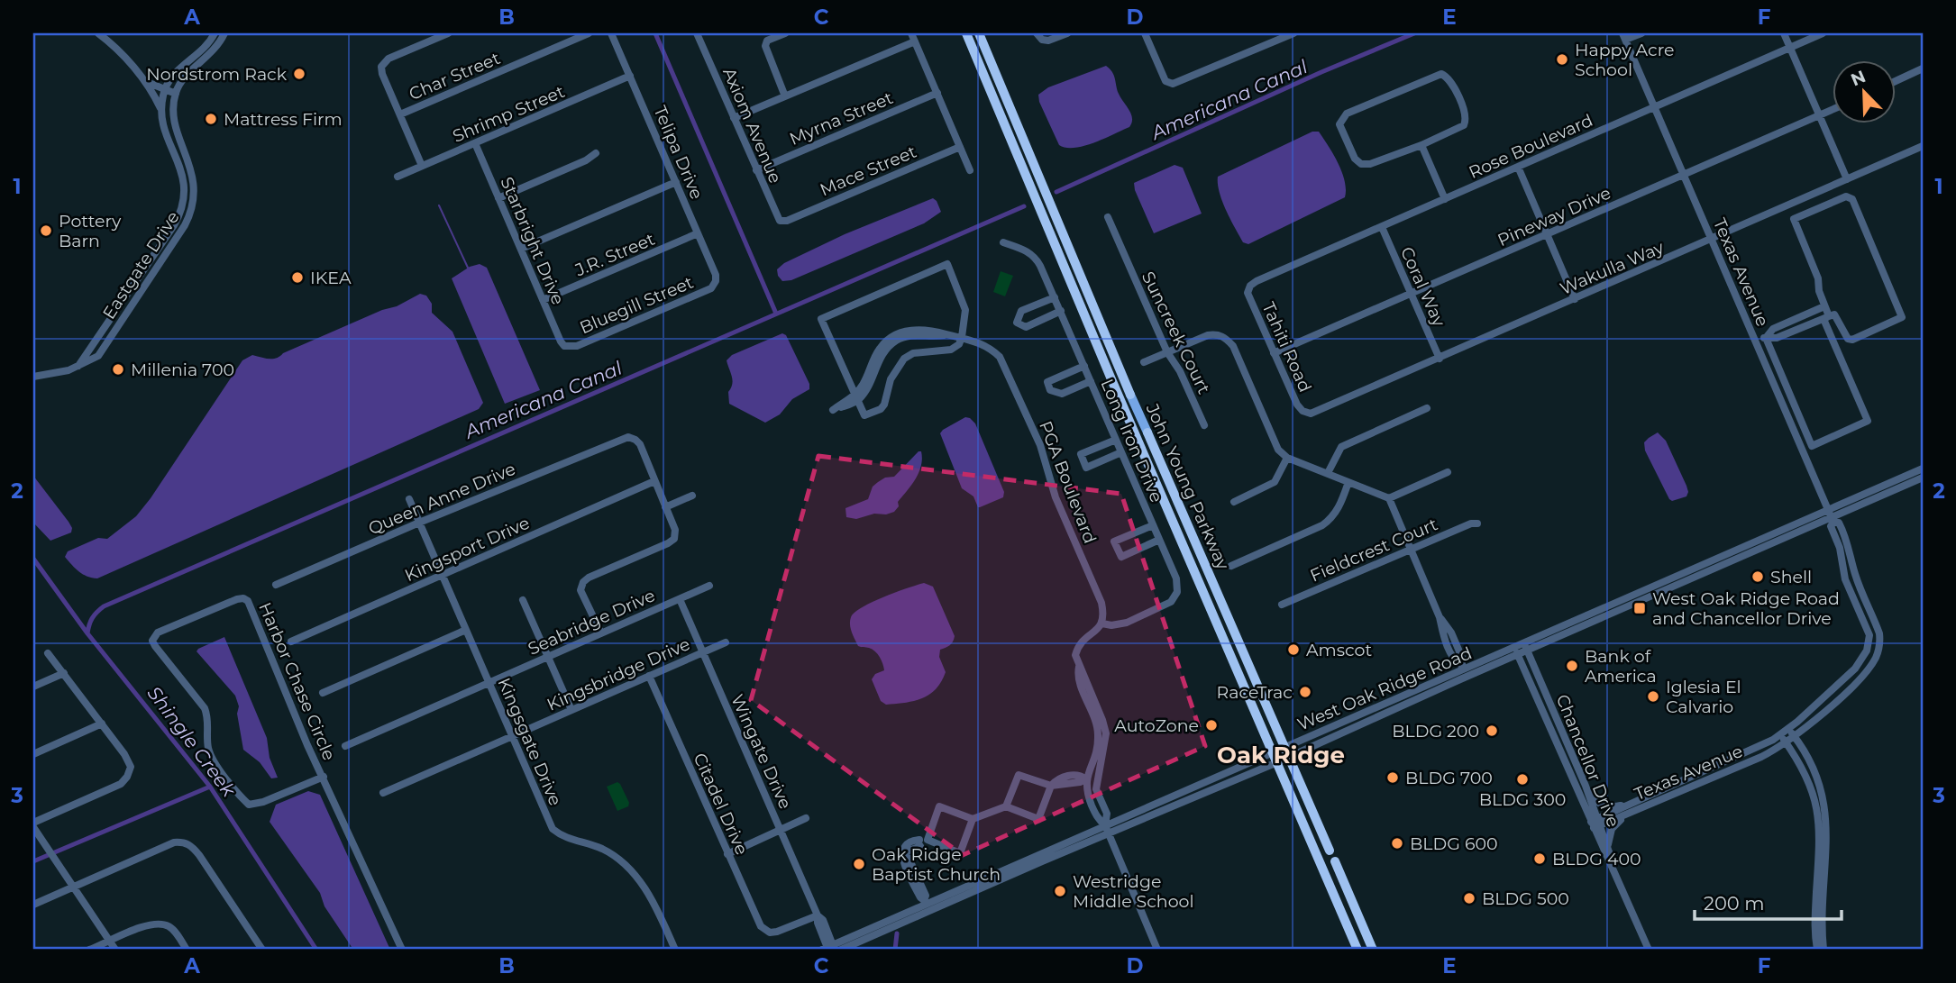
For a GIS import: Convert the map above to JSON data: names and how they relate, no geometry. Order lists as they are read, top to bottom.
{
  "streets": {
    "highway": ["John Young Parkway"],
    "street": [
      "Char Street",
      "Shrimp Street",
      "Myrna Street",
      "Axiom Avenue",
      "Rose Boulevard",
      "Telipa Drive",
      "Mace Street",
      "Pineway Drive",
      "Starbright Drive",
      "J.R. Street",
      "Eastgate Drive",
      "Wakulla Way",
      "Texas Avenue",
      "Coral Way",
      "Bluegill Street",
      "Suncreek Court",
      "Tahiti Road",
      "Long Iron Drive",
      "PGA Boulevard",
      "Queen Anne Drive",
      "Kingsport Drive",
      "Fieldcrest Court",
      "Seabridge Drive",
      "Kingsbridge Drive",
      "Harbor Chase Circle",
      "West Oak Ridge Road",
      "Kingsgate Drive",
      "Wingate Drive",
      "Chancellor Drive",
      "Citadel Drive"
    ]
  },
  "crossings": [
    ["Shrimp Street", "Telipa Drive"],
    ["Shrimp Street", "Starbright Drive"],
    ["Myrna Street", "Axiom Avenue"],
    ["Axiom Avenue", "Mace Street"],
    ["Rose Boulevard", "Texas Avenue"],
    ["Rose Boulevard", "Coral Way"],
    ["Rose Boulevard", "Tahiti Road"],
    ["Telipa Drive", "J.R. Street"],
    ["Telipa Drive", "Bluegill Street"],
    ["Pineway Drive", "Texas Avenue"],
    ["Pineway Drive", "Coral Way"],
    ["Pineway Drive", "Tahiti Road"],
    ["Starbright Drive", "J.R. Street"],
    ["Starbright Drive", "Bluegill Street"],
    ["Wakulla Way", "Texas Avenue"],
    ["Wakulla Way", "Coral Way"],
    ["Wakulla Way", "Tahiti Road"],
    ["Texas Avenue", "West Oak Ridge Road"],
    ["Texas Avenue", "Chancellor Drive"],
    ["Long Iron Drive", "PGA Boulevard"],
    ["John Young Parkway", "West Oak Ridge Road"],
    ["Queen Anne Drive", "Kingsport Drive"],
    ["Queen Anne Drive", "Kingsgate Drive"],
    ["Kingsport Drive", "Kingsgate Drive"],
    ["Seabridge Drive", "Kingsgate Drive"],
    ["Seabridge Drive", "Wingate Drive"],
    ["Kingsbridge Drive", "Kingsgate Drive"],
    ["Kingsbridge Drive", "Wingate Drive"],
    ["Kingsbridge Drive", "Citadel Drive"],
    ["West Oak Ridge Road", "Wingate Drive"],
    ["West Oak Ridge Road", "Chancellor Drive"],
    ["Wingate Drive", "Citadel Drive"]
  ],
  "districts": ["Oak Ridge"],
  "water": ["Americana Canal", "Shingle Creek"],
  "places": {
    "other": [
      "Happy Acre School",
      "Nordstrom Rack",
      "Mattress Firm",
      "Pottery Barn",
      "IKEA",
      "Millenia 700",
      "Shell",
      "Amscot",
      "Bank of America",
      "RaceTrac",
      "Iglesia El Calvario",
      "AutoZone",
      "BLDG 200",
      "BLDG 700",
      "BLDG 300",
      "BLDG 600",
      "BLDG 400",
      "Oak Ridge Baptist Church",
      "Westridge Middle School",
      "BLDG 500"
    ],
    "transit": ["West Oak Ridge Road and Chancellor Drive"]
  },
  "scale_bar": "200 m",
  "north": "top left",
  "grid": {
    "columns": [
      "A",
      "B",
      "C",
      "D",
      "E",
      "F"
    ],
    "rows": ["1", "2", "3"]
  }
}
